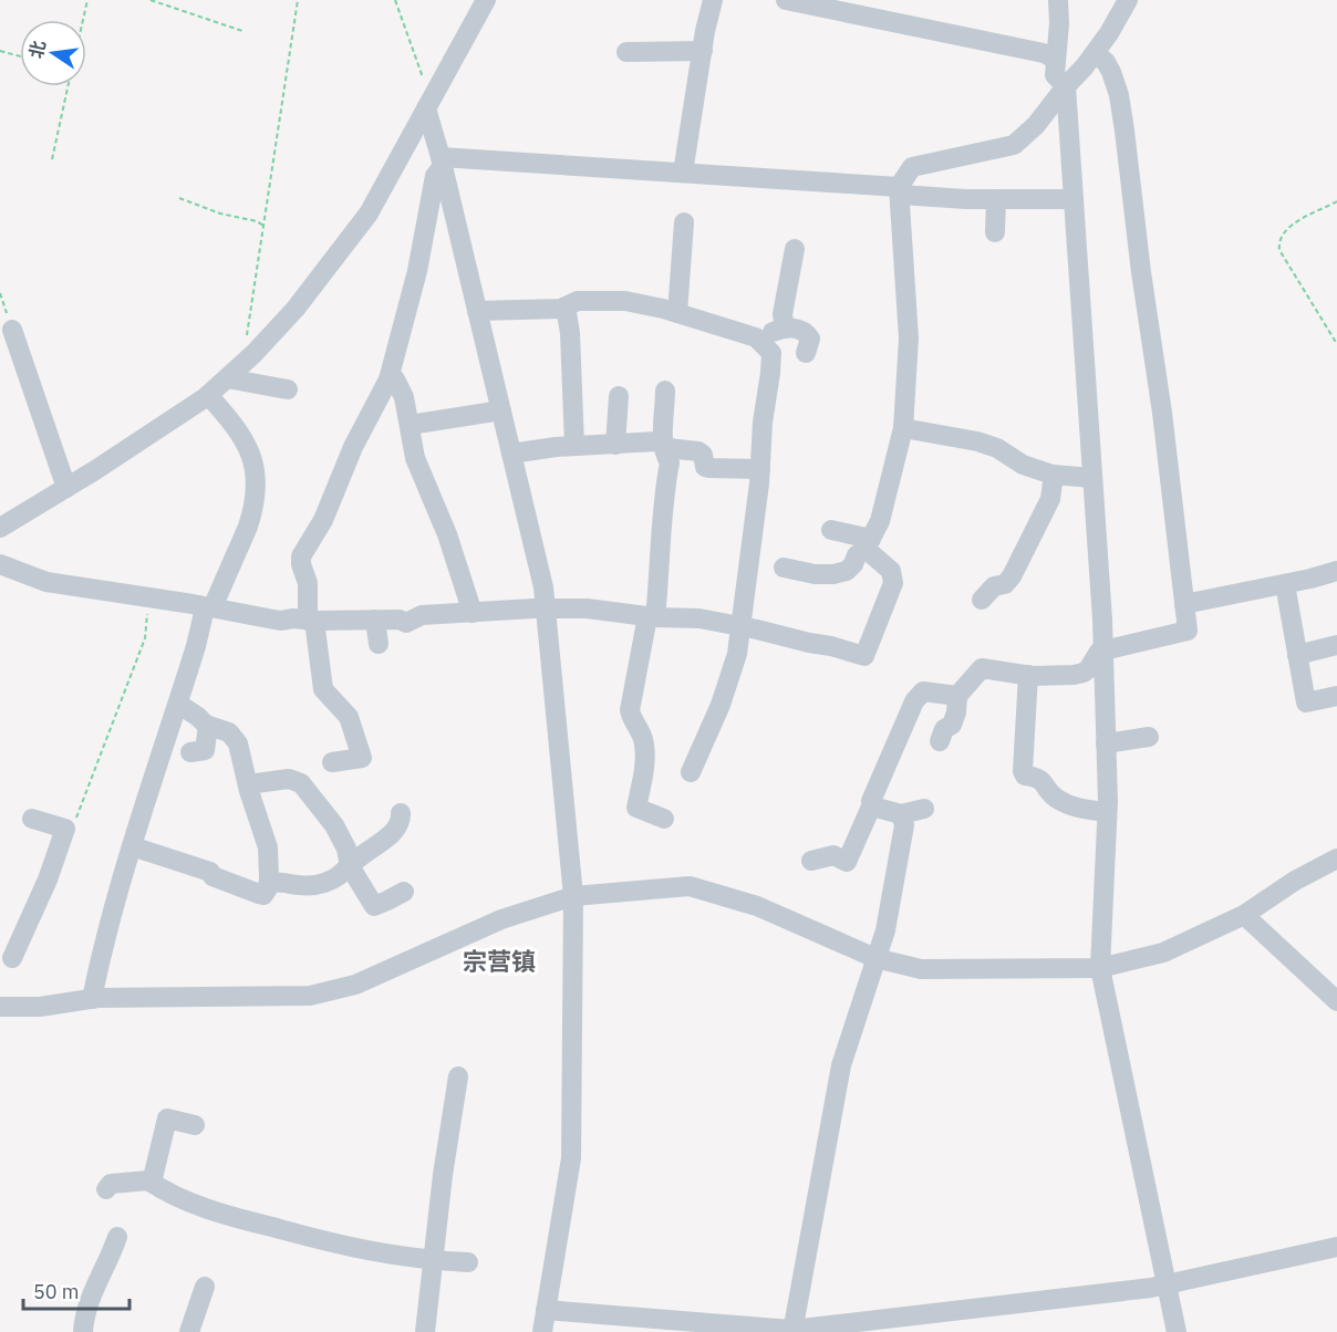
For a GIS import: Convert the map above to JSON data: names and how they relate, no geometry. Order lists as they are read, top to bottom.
{
  "districts": ["宗营镇"],
  "scale_bar": "50 m",
  "north": "left"
}
